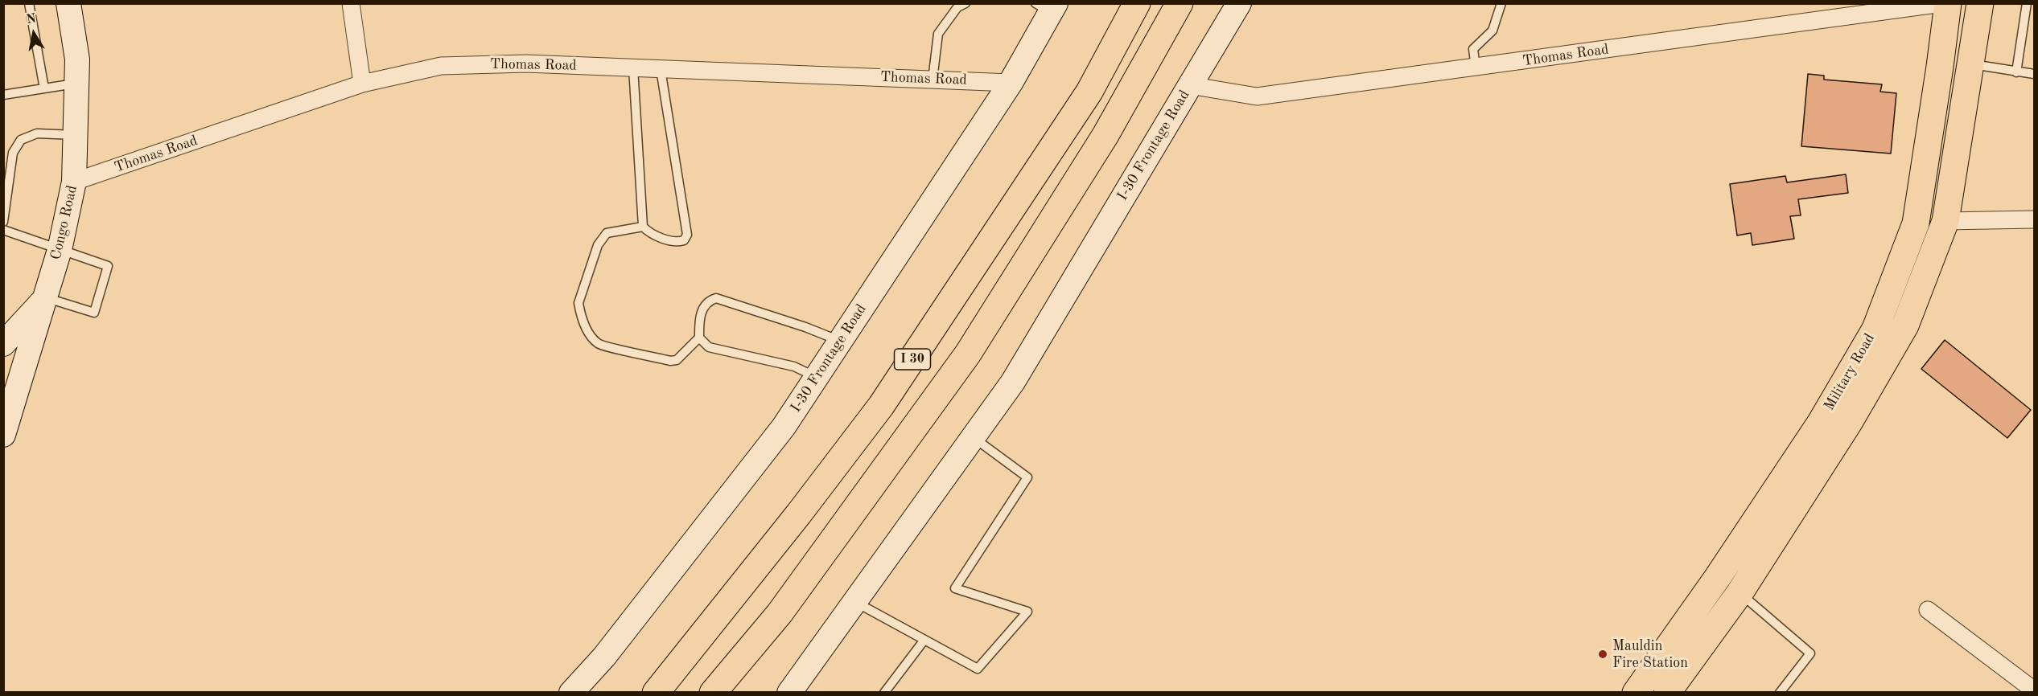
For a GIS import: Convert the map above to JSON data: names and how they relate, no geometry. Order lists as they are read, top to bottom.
{
  "streets": {
    "main road": [
      "I-30 Frontage Road",
      "Congo Road",
      "I 30",
      "Military Road"
    ],
    "street": ["Thomas Road"]
  },
  "crossings": [
    ["Thomas Road", "I-30 Frontage Road"],
    ["Thomas Road", "Congo Road"]
  ],
  "places": ["Mauldin Fire Station"],
  "north": "top"
}
